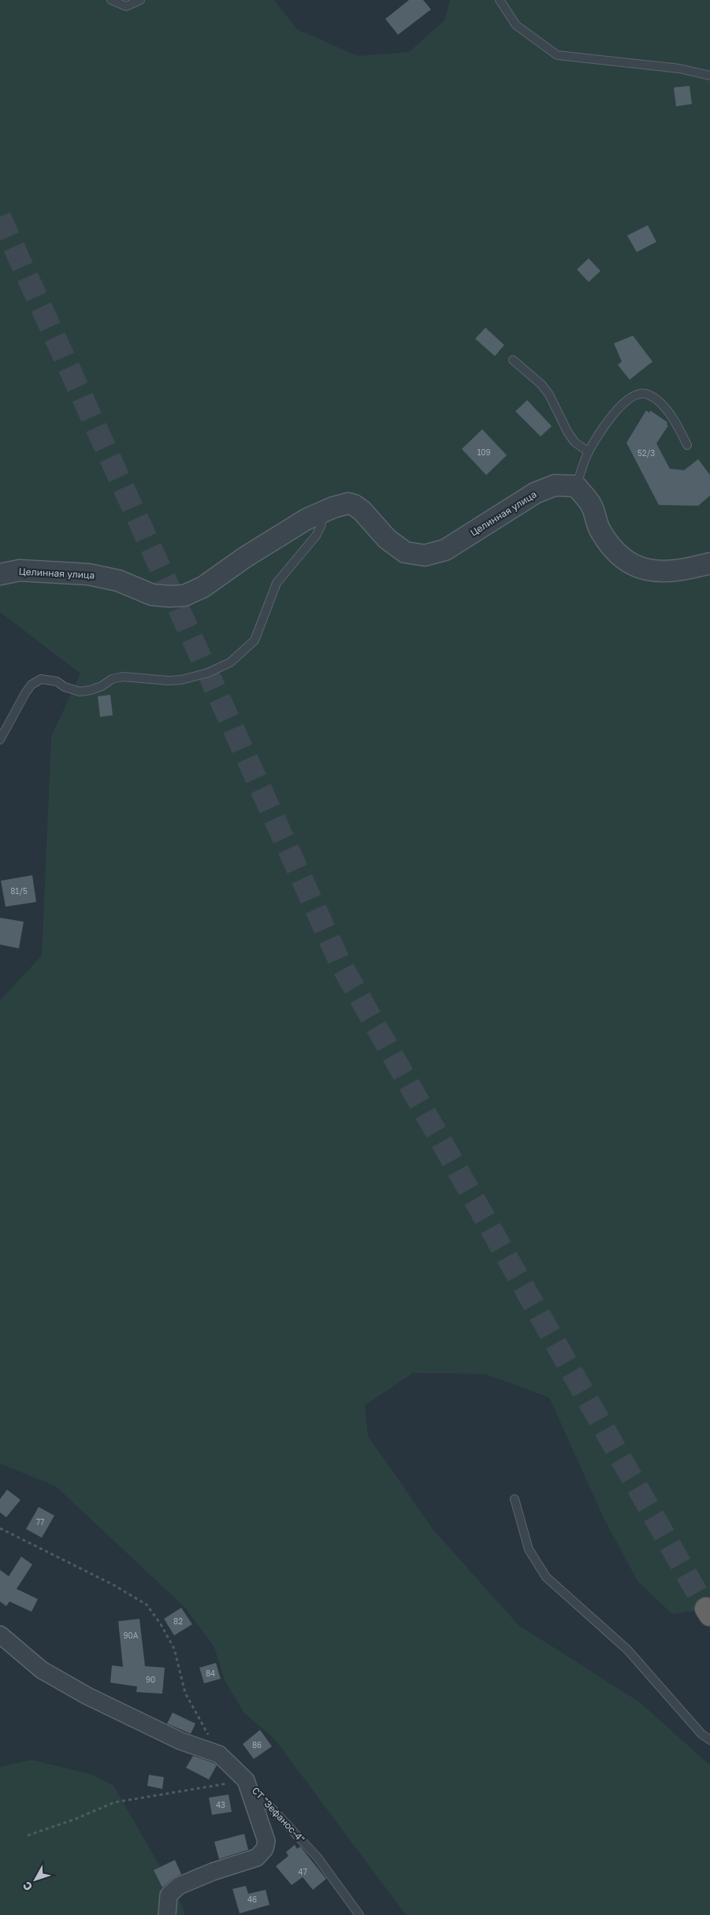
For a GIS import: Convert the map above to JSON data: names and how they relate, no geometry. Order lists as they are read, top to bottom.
{
  "streets": {
    "street": ["Целинная улица", "СТ \"Зефанос-4\""]
  },
  "house_numbers": [
    "109",
    "52/3",
    "81/5",
    "77",
    "82",
    "90А",
    "84",
    "90",
    "86",
    "43",
    "47",
    "46"
  ],
  "north": "bottom left"
}
